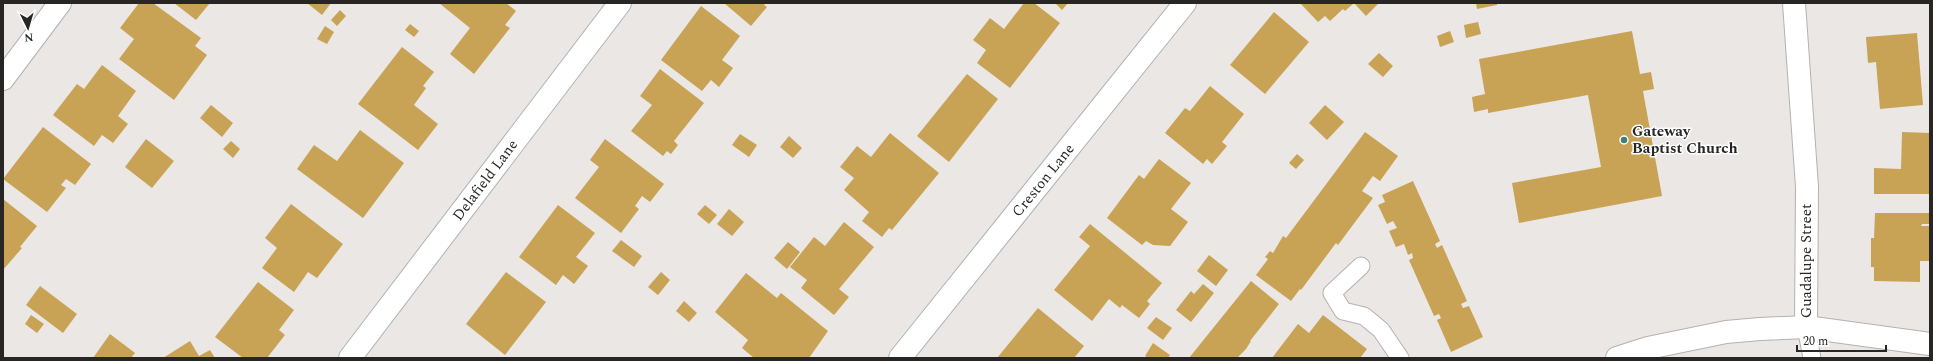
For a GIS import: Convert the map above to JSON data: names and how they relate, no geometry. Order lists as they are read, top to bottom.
{
  "streets": {
    "street": ["Delafield Lane", "Creston Lane", "Guadalupe Street"]
  },
  "places": ["Gateway Baptist Church"],
  "scale_bar": "20 m",
  "north": "bottom"
}
